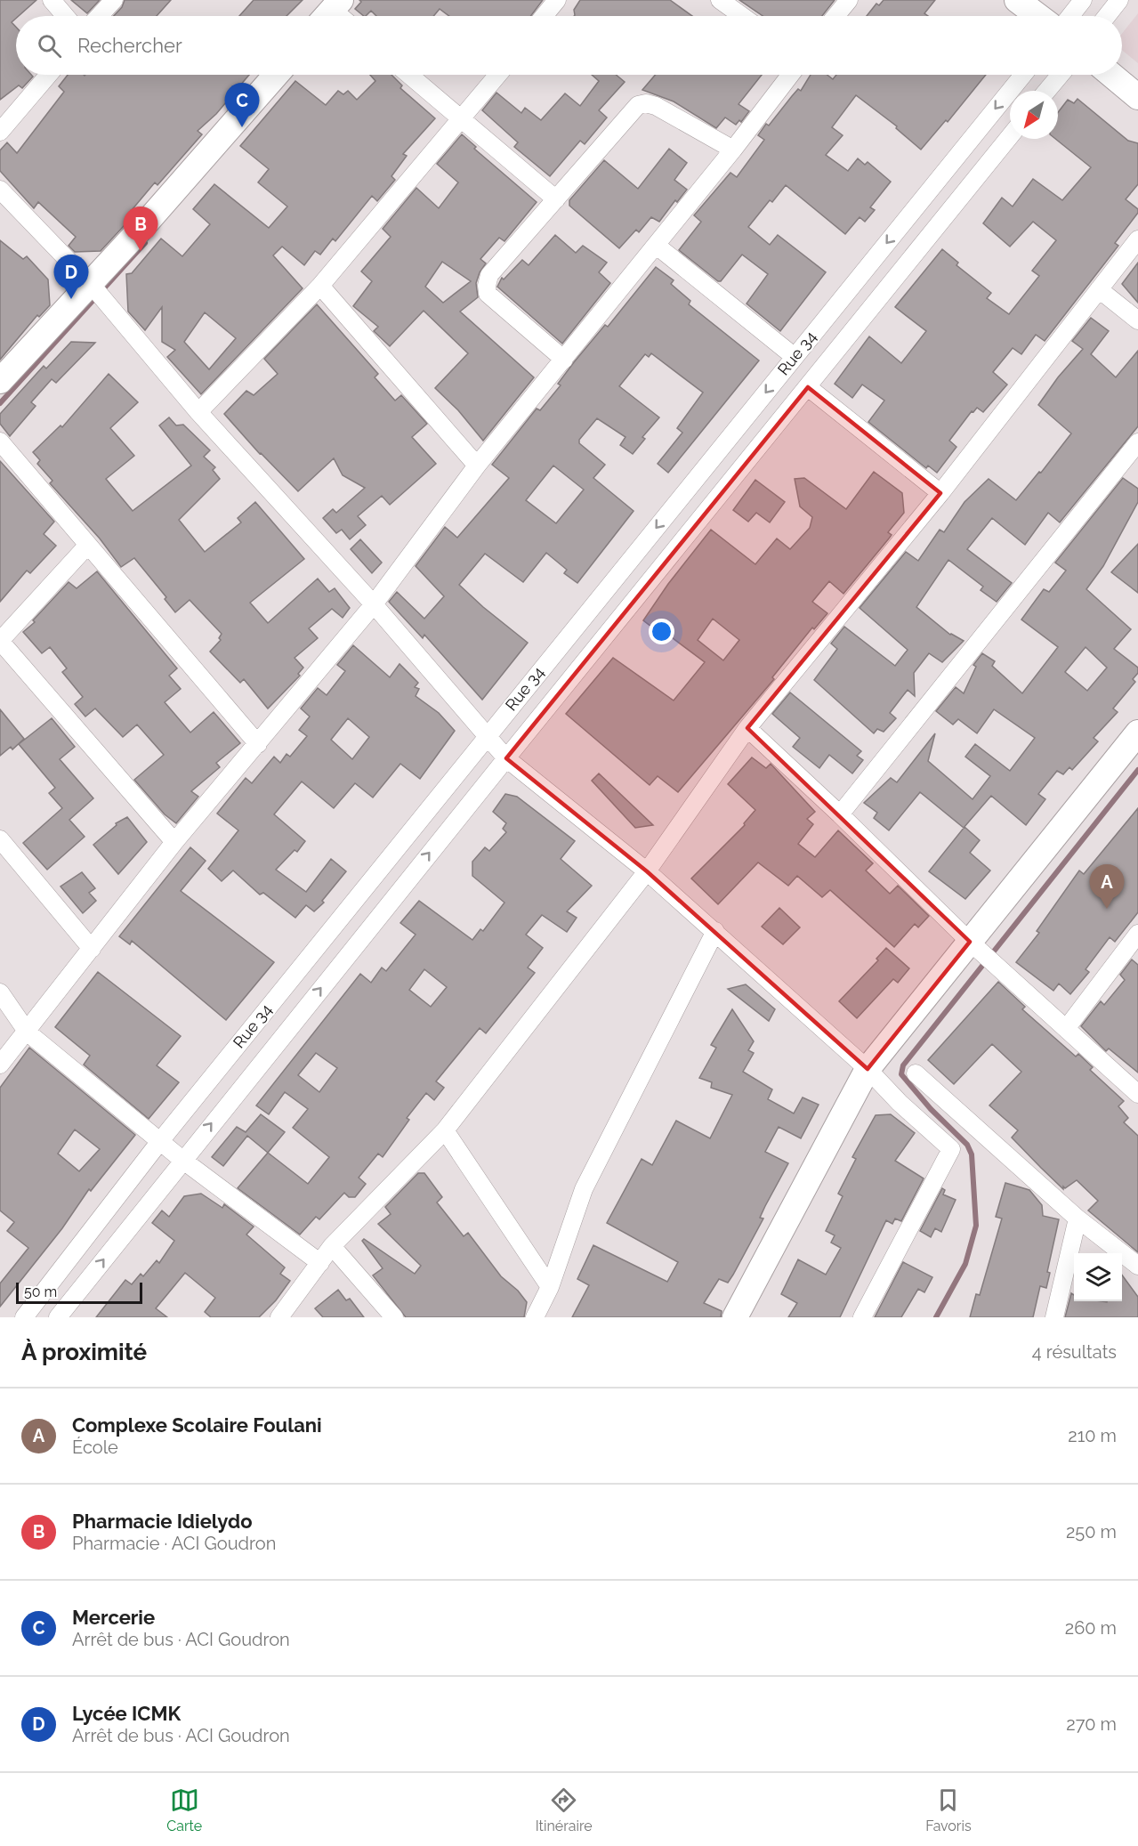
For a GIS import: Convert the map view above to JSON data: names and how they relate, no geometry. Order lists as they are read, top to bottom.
{
  "streets": {
    "street": ["Rue 34"]
  },
  "scale_bar": "50 m",
  "north": "bottom left",
  "page": {
    "search": "Rechercher",
    "pins": [
      "C",
      "B",
      "D",
      "A"
    ],
    "scale": "50 m",
    "heading": ["À proximité", "4 résultats"],
    "list": [
      {
        "mark": "A",
        "name": "Complexe Scolaire Foulani",
        "note": "École",
        "value": "210 m"
      },
      {
        "mark": "B",
        "name": "Pharmacie Idielydo",
        "note": "Pharmacie · ACI Goudron",
        "value": "250 m"
      },
      {
        "mark": "C",
        "name": "Mercerie",
        "note": "Arrêt de bus · ACI Goudron",
        "value": "260 m"
      },
      {
        "mark": "D",
        "name": "Lycée ICMK",
        "note": "Arrêt de bus · ACI Goudron",
        "value": "270 m"
      }
    ],
    "nav": ["Carte", "Itinéraire", "Favoris"]
  }
}
